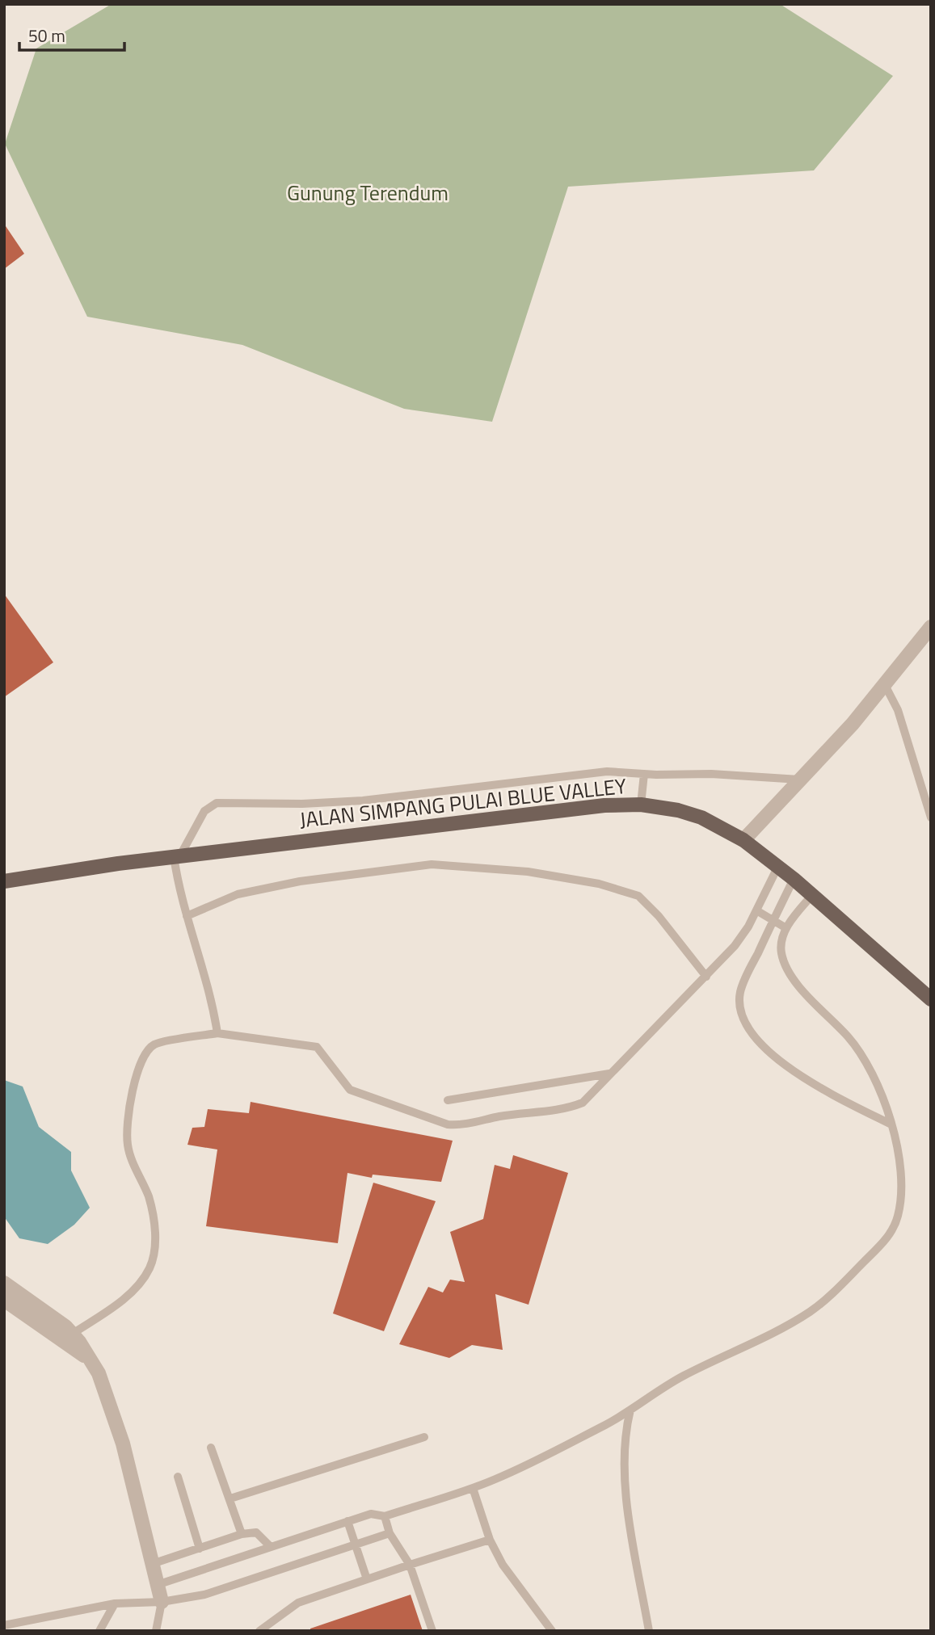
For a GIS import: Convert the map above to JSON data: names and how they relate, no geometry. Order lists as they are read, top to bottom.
{
  "streets": {
    "main road": ["JALAN SIMPANG PULAI BLUE VALLEY"]
  },
  "parks": ["Gunung Terendum"],
  "scale_bar": "50 m"
}
